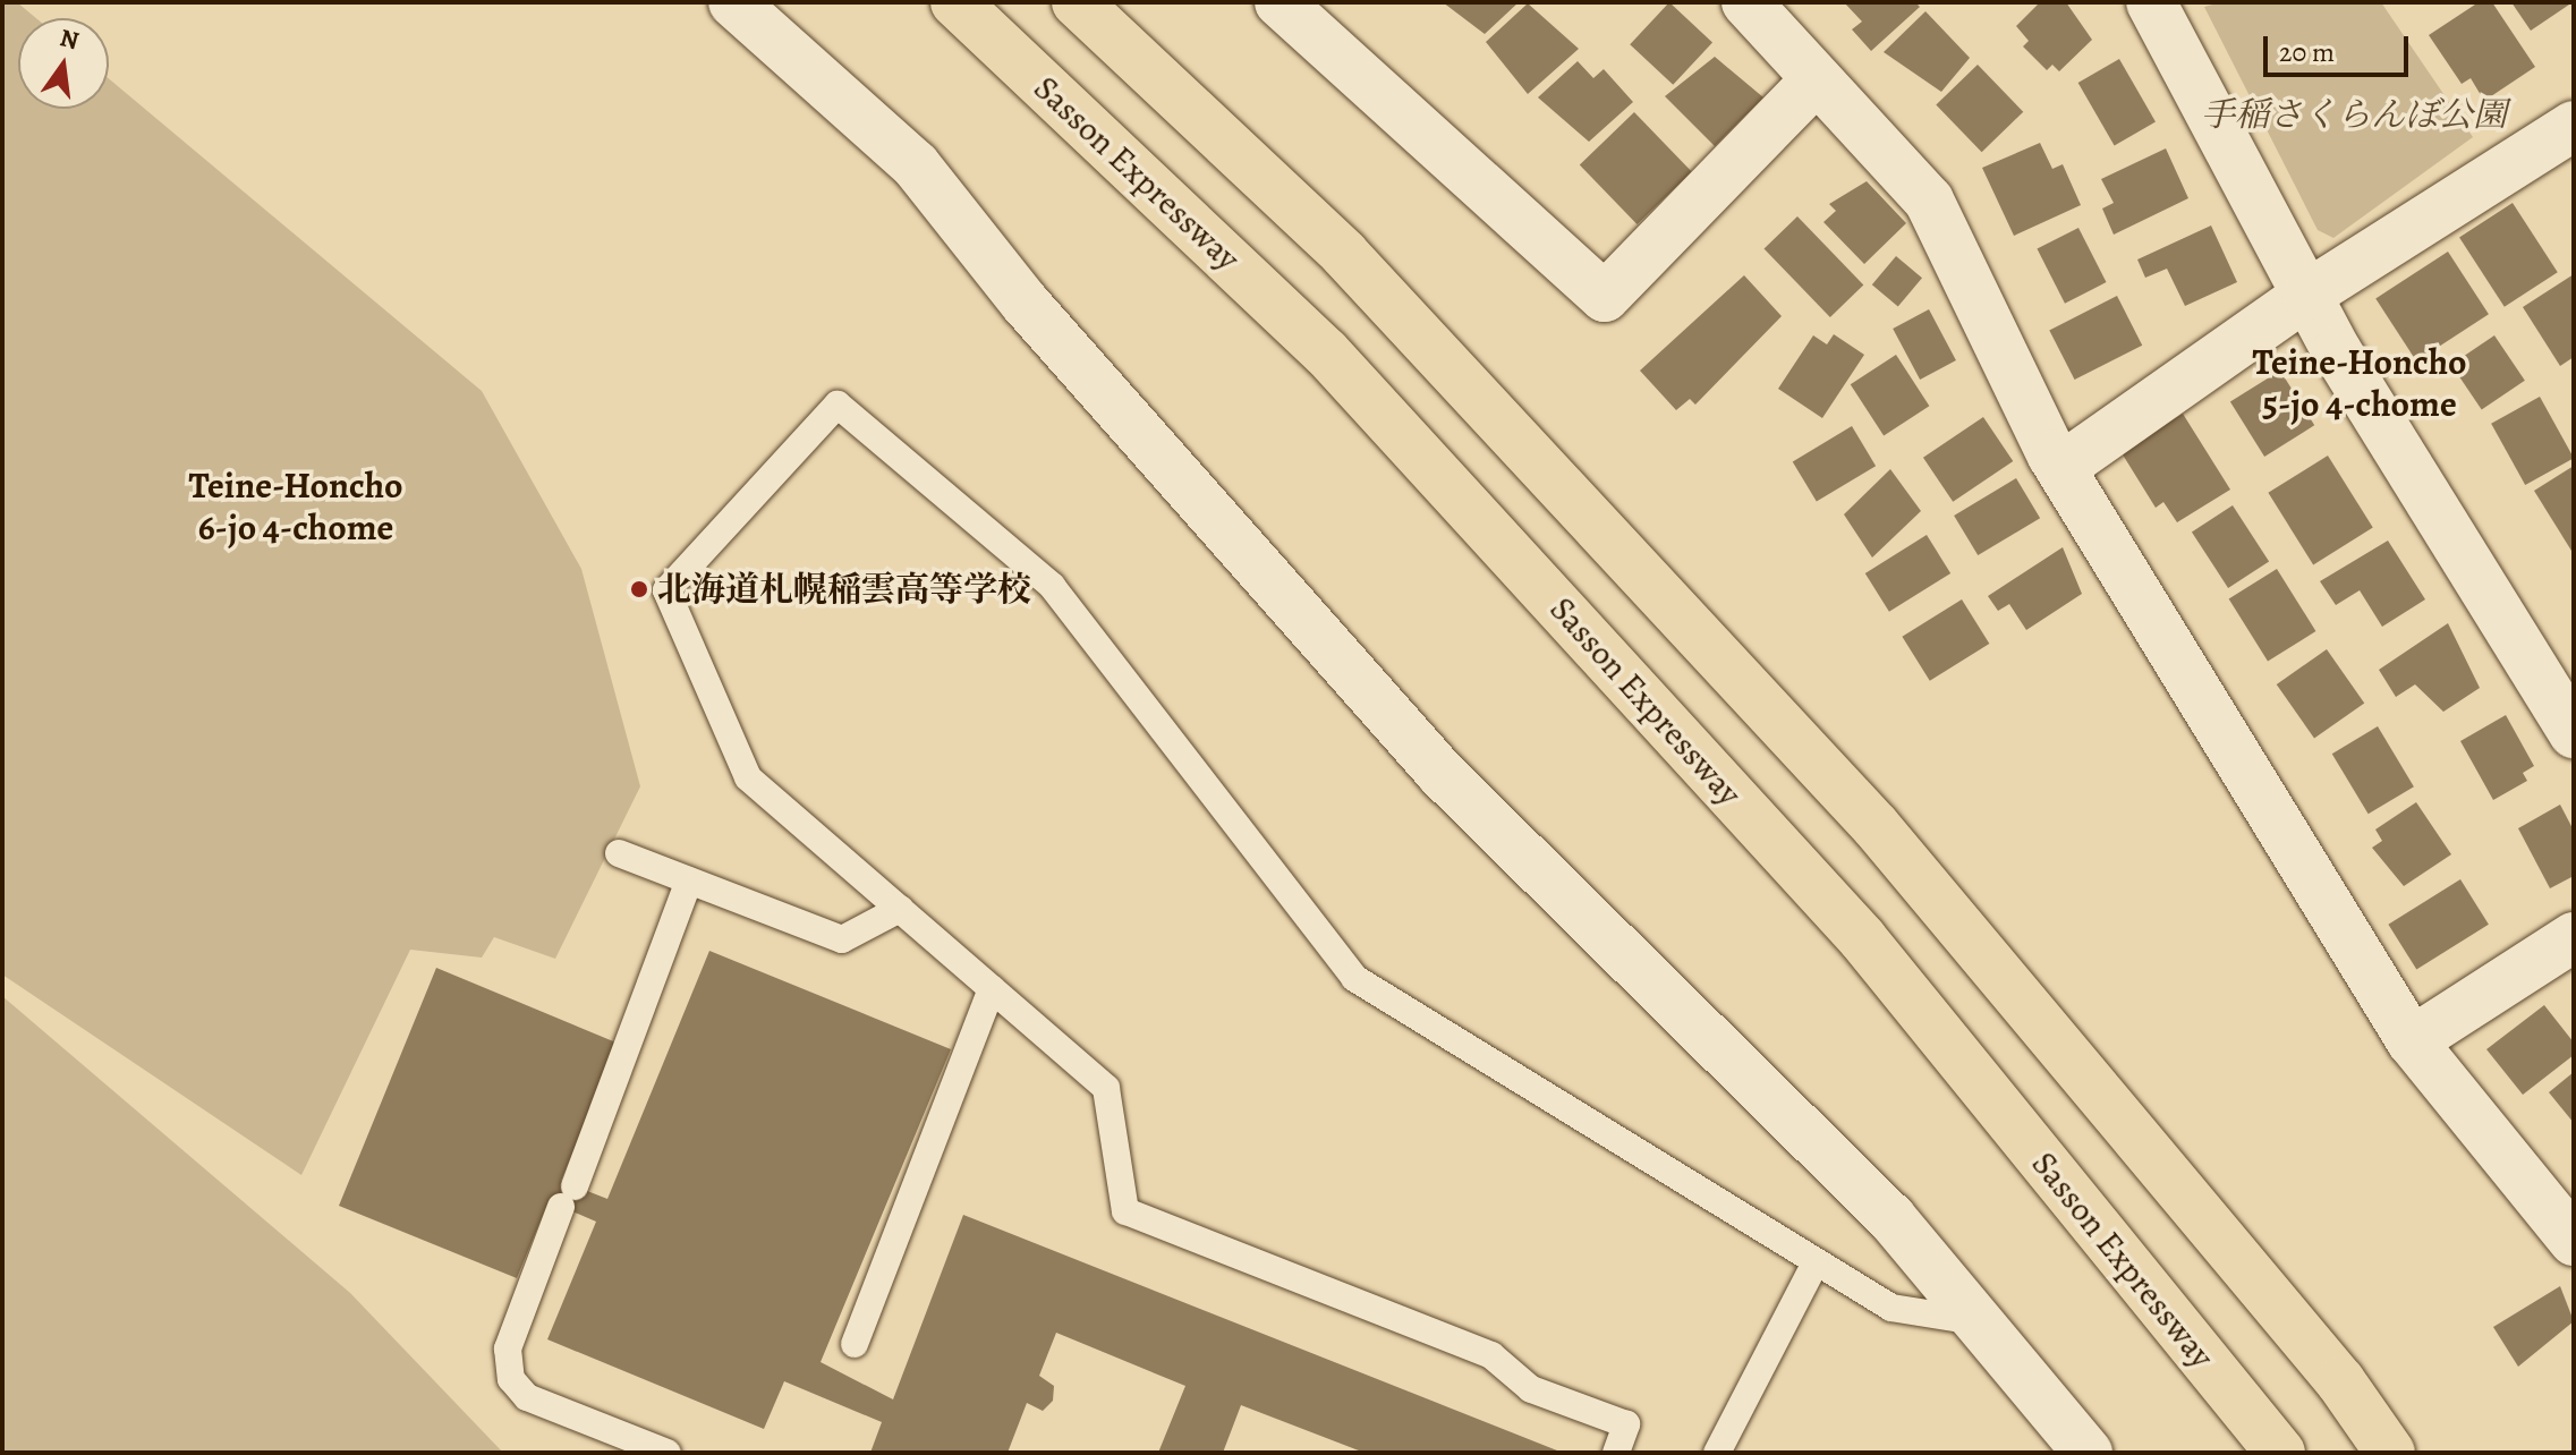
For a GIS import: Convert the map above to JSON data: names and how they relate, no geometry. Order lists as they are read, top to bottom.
{
  "streets": {
    "highway": ["Sasson Expressway"]
  },
  "districts": ["Teine-Honcho 5-jo 4-chome", "Teine-Honcho 6-jo 4-chome"],
  "parks": ["手稲さくらんぼ公園"],
  "places": ["北海道札幌稲雲高等学校"],
  "scale_bar": "20 m",
  "north": "top"
}
